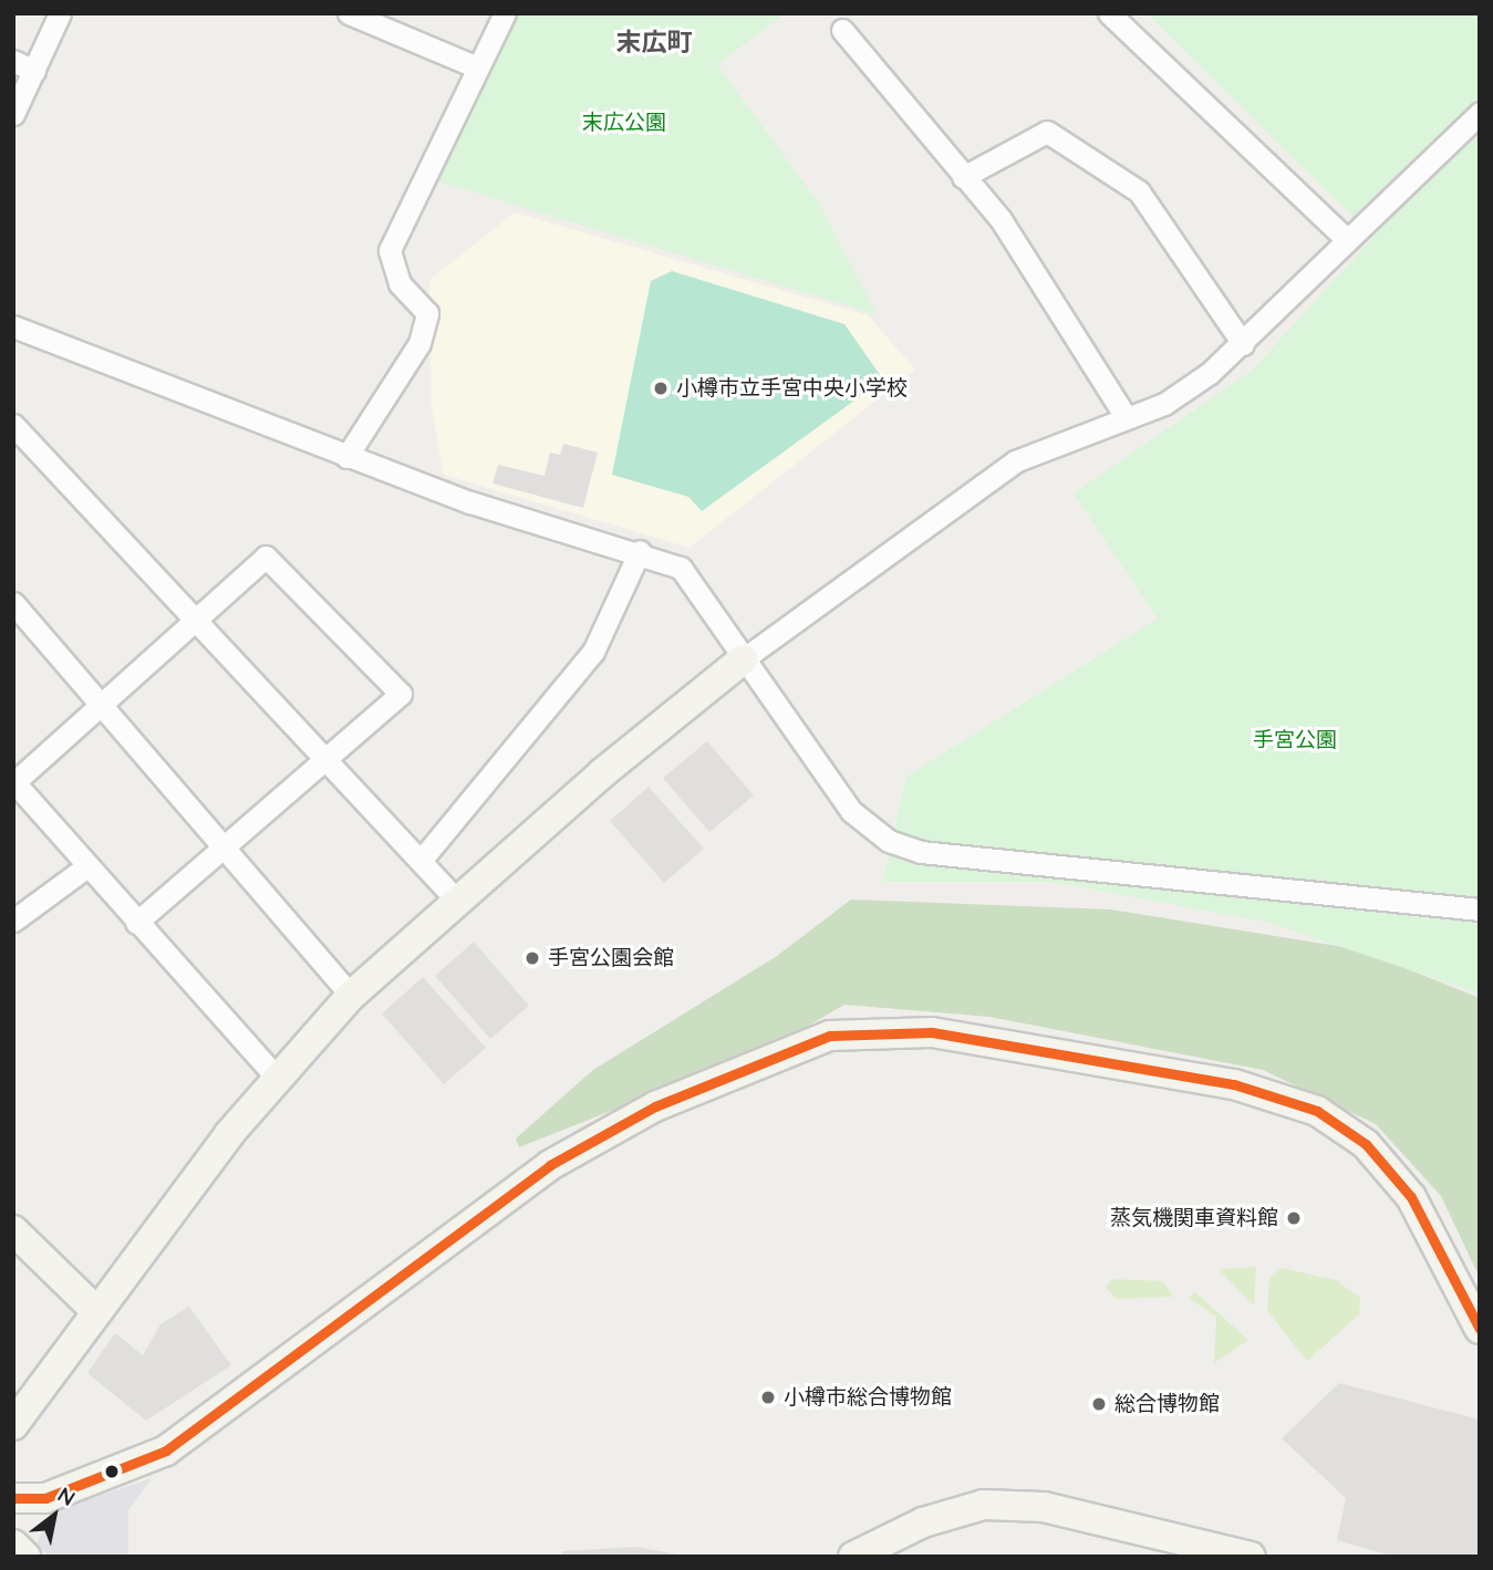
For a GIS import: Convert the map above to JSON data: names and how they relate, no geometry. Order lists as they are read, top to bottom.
{
  "districts": ["末広町"],
  "parks": ["末広公園", "手宮公園"],
  "places": [
    "小樽市立手宮中央小学校",
    "手宮公園会館",
    "蒸気機関車資料館",
    "小樽市総合博物館",
    "総合博物館"
  ],
  "north": "top right"
}
